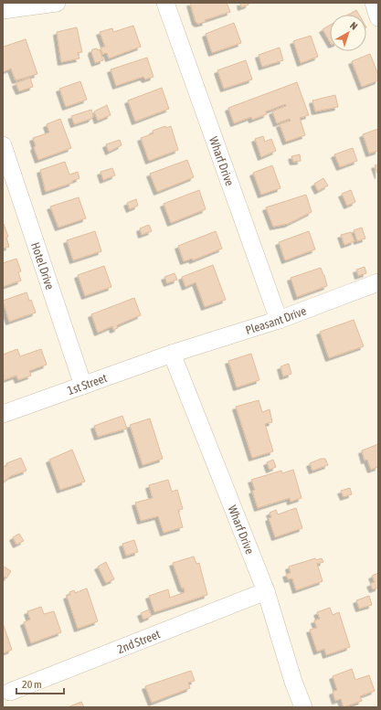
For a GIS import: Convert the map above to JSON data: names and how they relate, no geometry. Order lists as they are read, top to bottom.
{
  "streets": {
    "street": [
      "Wharf Drive",
      "Hotel Drive",
      "Pleasant Drive",
      "1st Street",
      "2nd Street"
    ]
  },
  "crossings": [
    ["Wharf Drive", "Pleasant Drive"],
    ["Wharf Drive", "1st Street"],
    ["Wharf Drive", "2nd Street"],
    ["Hotel Drive", "1st Street"],
    ["Pleasant Drive", "1st Street"]
  ],
  "scale_bar": "20 m",
  "north": "top right"
}
